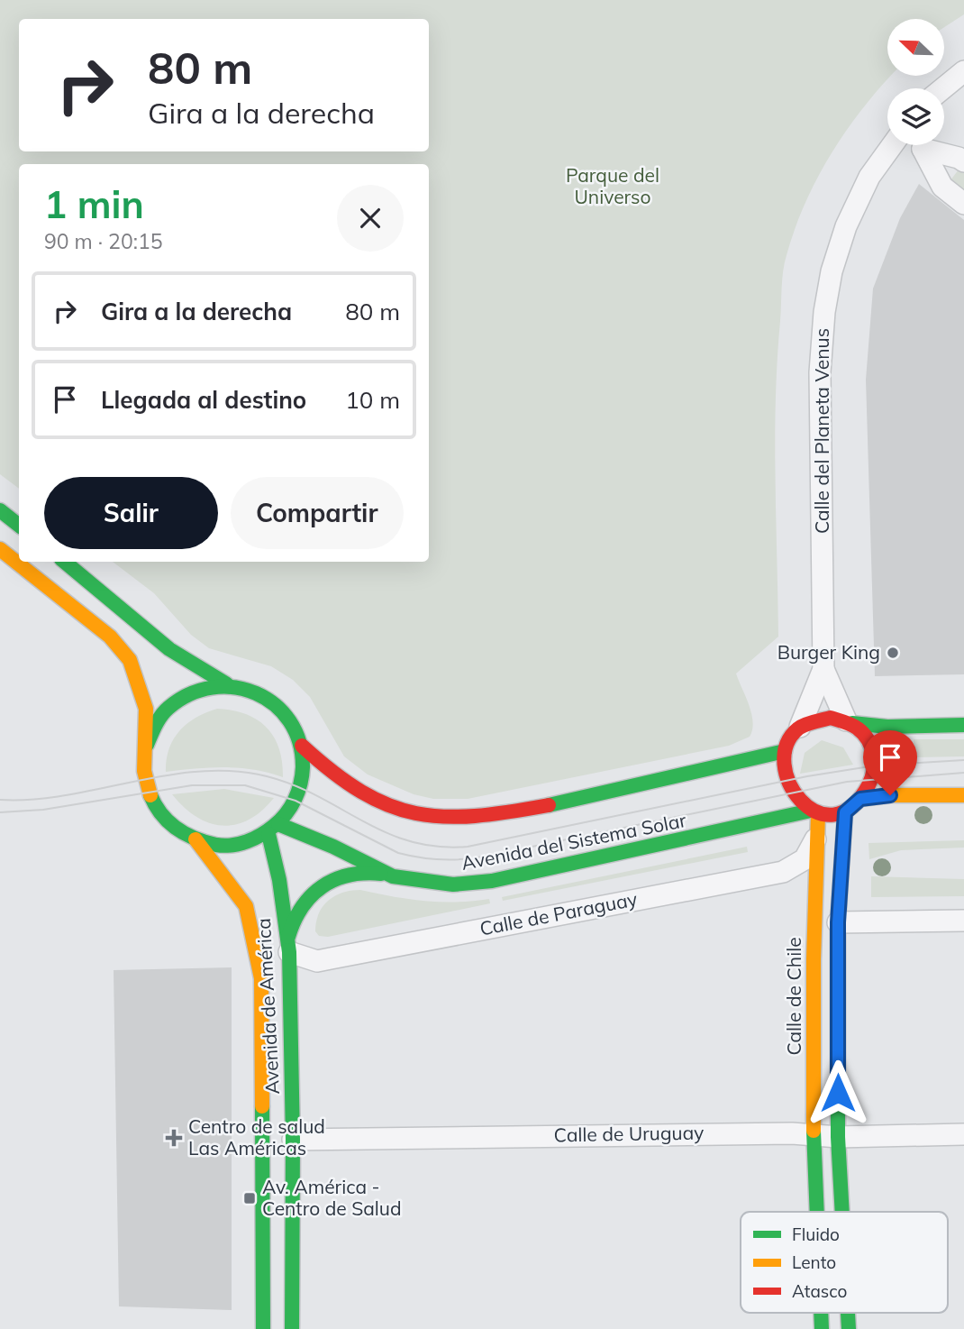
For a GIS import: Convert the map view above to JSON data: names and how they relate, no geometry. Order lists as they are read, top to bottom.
{
  "streets": {
    "street": [
      "Calle del Planeta Venus",
      "Avenida del Sistema Solar",
      "Calle de Paraguay",
      "Calle de Chile",
      "Avenida de América",
      "Calle de Uruguay"
    ]
  },
  "crossings": [
    ["Calle del Planeta Venus", "Avenida del Sistema Solar"],
    ["Calle del Planeta Venus", "Calle de Chile"],
    ["Avenida del Sistema Solar", "Calle de Chile"],
    ["Avenida del Sistema Solar", "Avenida de América"],
    ["Calle de Paraguay", "Calle de Chile"],
    ["Calle de Paraguay", "Avenida de América"],
    ["Calle de Chile", "Calle de Uruguay"],
    ["Avenida de América", "Calle de Uruguay"]
  ],
  "parks": ["Parque del Universo"],
  "places": {
    "other": ["Burger King"],
    "health": ["Centro de salud Las Américas"],
    "transit": ["Av. América - Centro de Salud"]
  },
  "legend": ["Fluido", "Lento", "Atasco"],
  "north": "top left",
  "page": {
    "turn": ["80 m", "Gira a la derecha"],
    "heading": ["1 min", "90 m · 20:15"],
    "list": [
      {
        "name": "Gira a la derecha",
        "value": "80 m"
      },
      {
        "name": "Llegada al destino",
        "value": "10 m"
      }
    ],
    "buttons": ["Salir", "Compartir"]
  }
}
